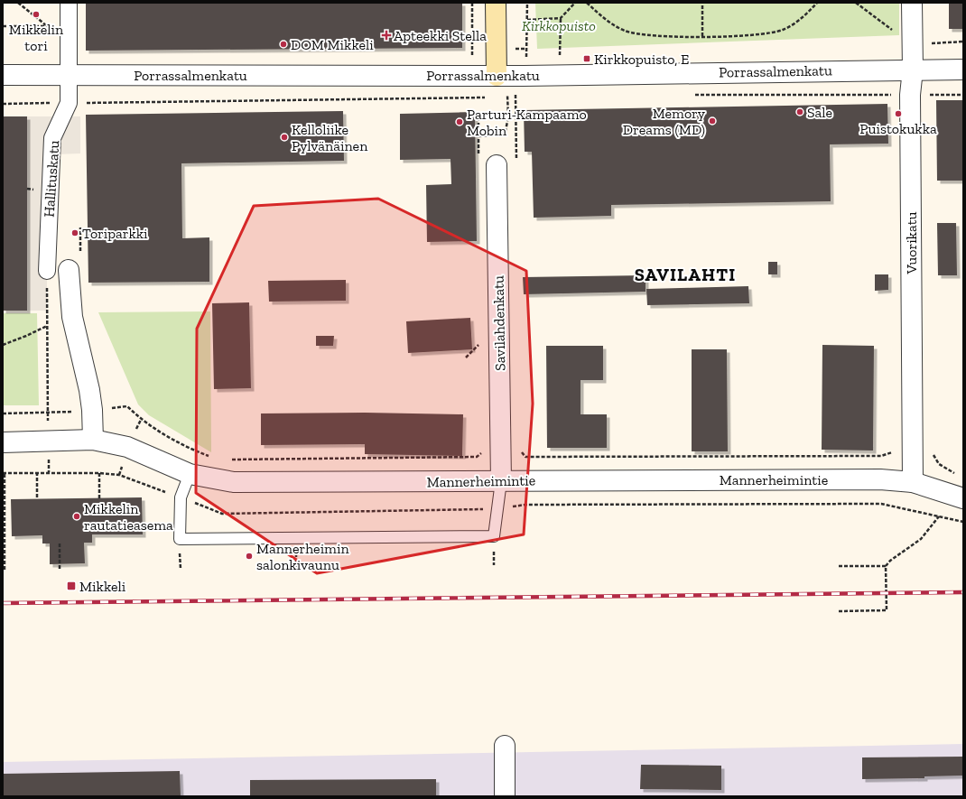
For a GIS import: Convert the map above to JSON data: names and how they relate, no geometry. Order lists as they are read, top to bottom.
{
  "streets": {
    "street": [
      "Porrassalmenkatu",
      "Hallituskatu",
      "Vuorikatu",
      "Savilahdenkatu",
      "Mannerheimintie"
    ]
  },
  "crossings": [
    ["Porrassalmenkatu", "Hallituskatu"],
    ["Porrassalmenkatu", "Vuorikatu"],
    ["Vuorikatu", "Mannerheimintie"],
    ["Savilahdenkatu", "Mannerheimintie"]
  ],
  "districts": ["SAVILAHTI"],
  "parks": ["Kirkkopuisto"],
  "places": {
    "other": [
      "Mikkelin tori",
      "DOM Mikkeli",
      "Sale",
      "Puistokukka",
      "Memory Dreams (MD)",
      "Parturi-Kampaamo Mobin",
      "Kelloliike Pylvänäinen",
      "Toriparkki",
      "Mikkelin rautatieasema",
      "Mannerheimin salonkivaunu"
    ],
    "health": ["Apteekki Stella"],
    "transit": ["Kirkkopuisto, E", "Mikkeli"]
  }
}
